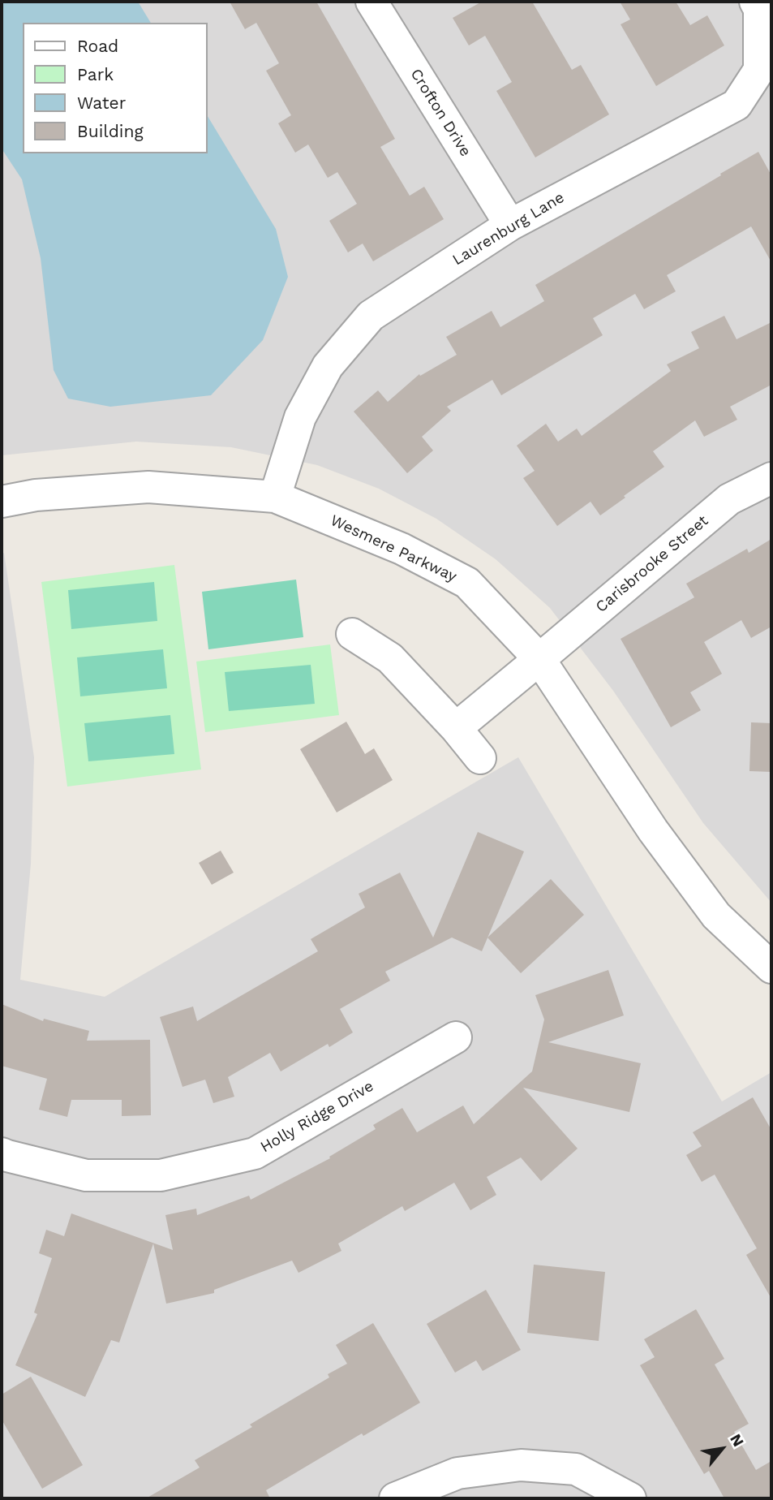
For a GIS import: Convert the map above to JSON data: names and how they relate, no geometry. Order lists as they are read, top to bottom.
{
  "streets": {
    "street": [
      "Crofton Drive",
      "Laurenburg Lane",
      "Wesmere Parkway",
      "Carisbrooke Street",
      "Holly Ridge Drive"
    ]
  },
  "crossings": [
    ["Crofton Drive", "Laurenburg Lane"],
    ["Laurenburg Lane", "Wesmere Parkway"],
    ["Wesmere Parkway", "Carisbrooke Street"]
  ],
  "legend": [
    "Road",
    "Park",
    "Water",
    "Building"
  ],
  "north": "top right"
}
